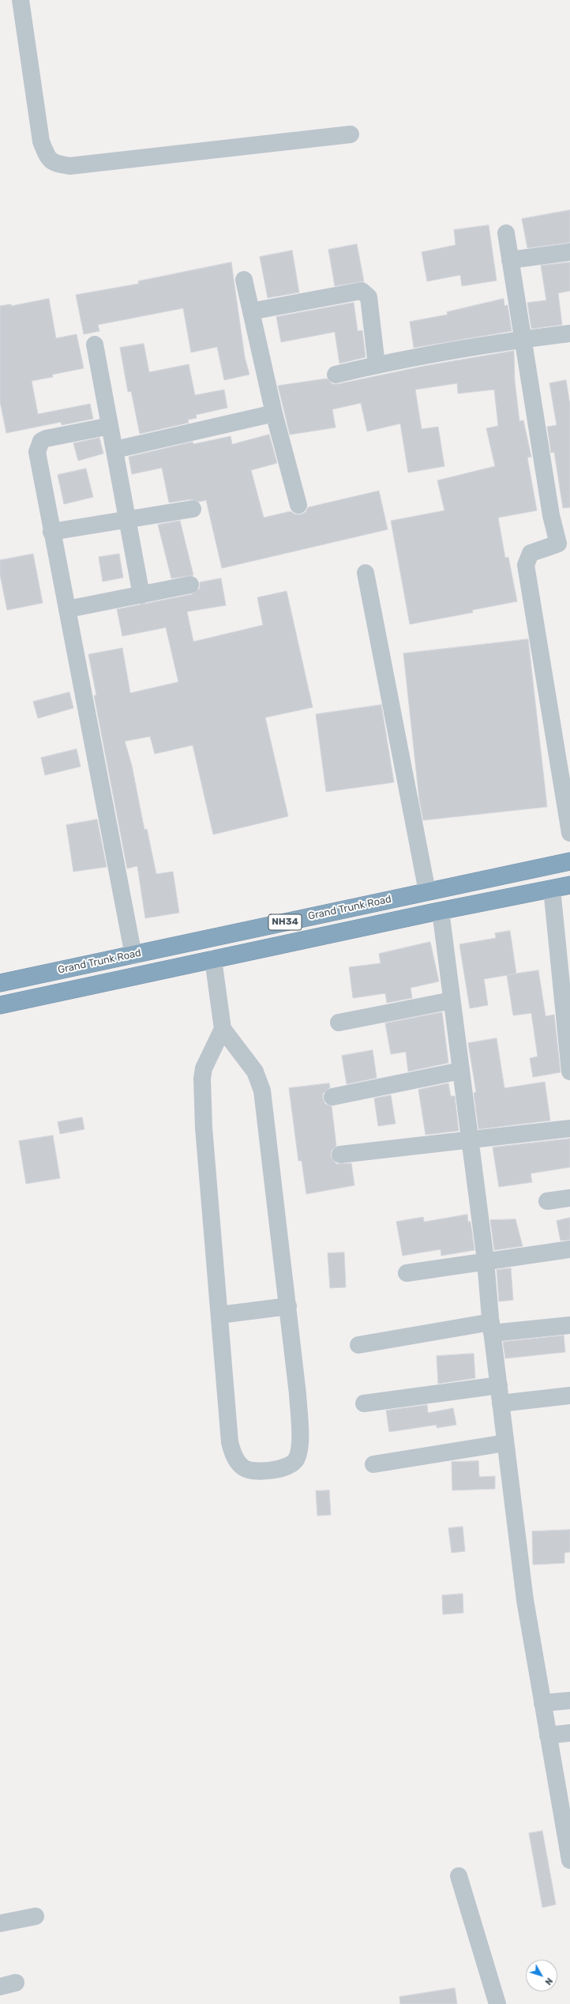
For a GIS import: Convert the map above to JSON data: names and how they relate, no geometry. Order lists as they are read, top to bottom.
{
  "streets": {
    "highway": ["Grand Trunk Road", "NH34"]
  },
  "north": "bottom right"
}
